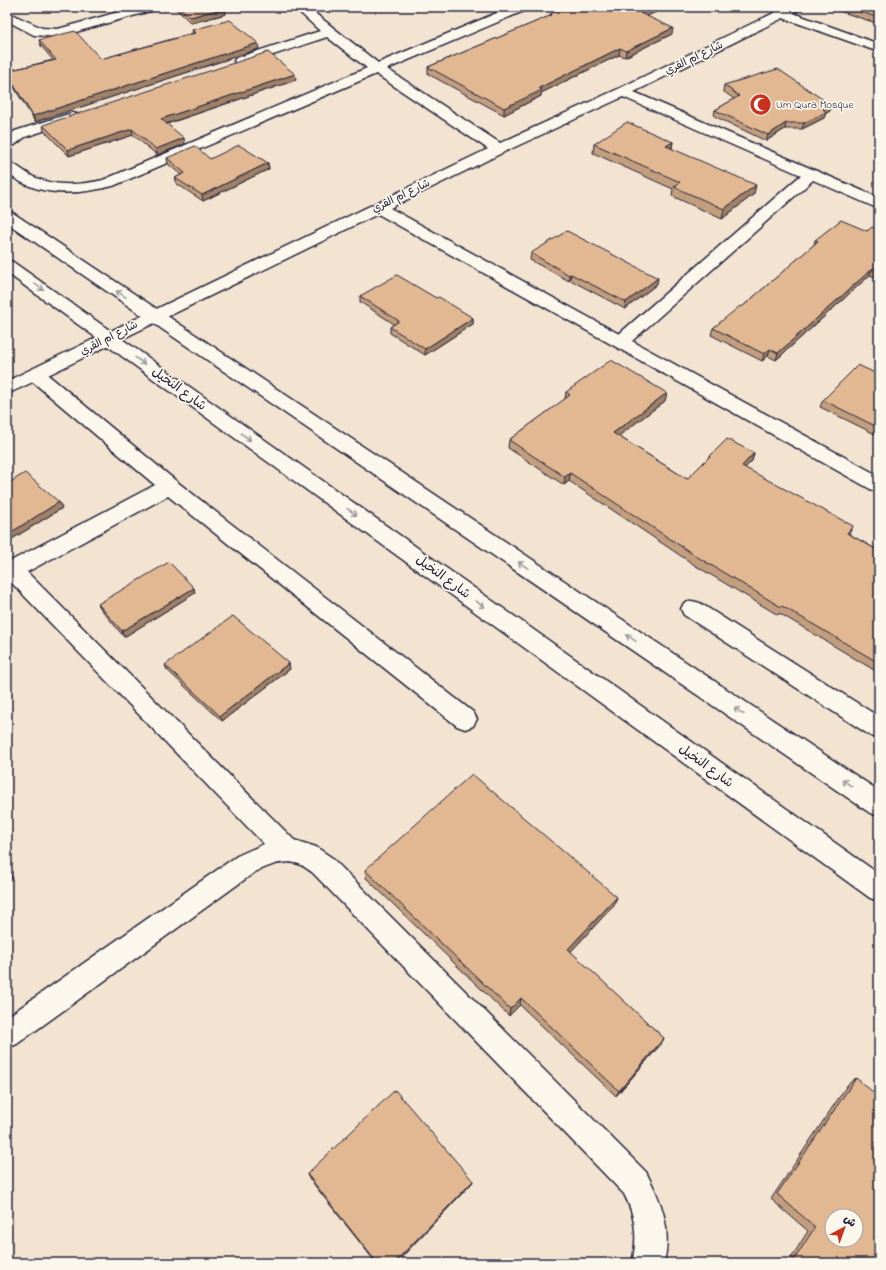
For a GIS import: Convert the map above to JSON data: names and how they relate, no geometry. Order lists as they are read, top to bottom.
{
  "streets": {
    "street": ["شارع ام القري", "شارع النخيل"]
  },
  "crossings": [
    ["شارع ام القري", "شارع النخيل"]
  ],
  "places": {
    "mosque": ["Um Qura Mosque"]
  },
  "north": "top right"
}
